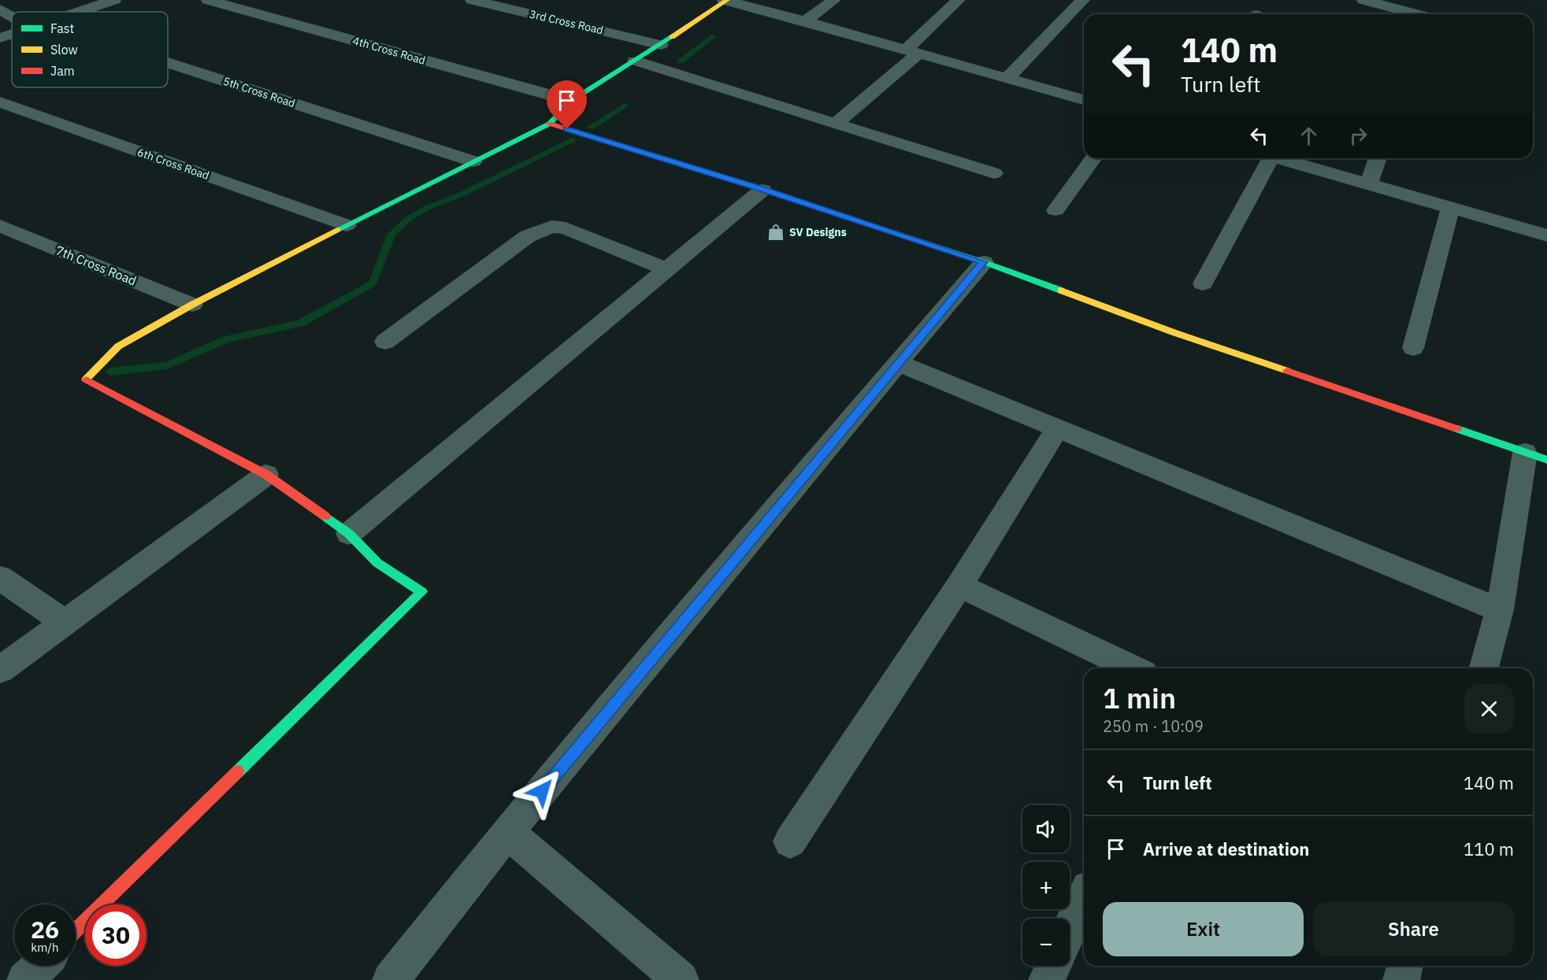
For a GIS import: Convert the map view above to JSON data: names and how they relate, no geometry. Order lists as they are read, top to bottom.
{
  "streets": {
    "street": [
      "3rd Cross Road",
      "4th Cross Road",
      "5th Cross Road",
      "6th Cross Road",
      "7th Cross Road"
    ]
  },
  "places": {
    "shop": ["SV Designs"]
  },
  "legend": ["Fast", "Slow", "Jam"],
  "page": {
    "turn": ["140 m", "Turn left"],
    "heading": ["1 min", "250 m · 10:09"],
    "list": [
      {
        "name": "Turn left",
        "value": "140 m"
      },
      {
        "name": "Arrive at destination",
        "value": "110 m"
      }
    ],
    "map_buttons": ["+", "−"],
    "buttons": ["Exit", "Share"],
    "speed": "26 km/h",
    "limit": "30"
  }
}
